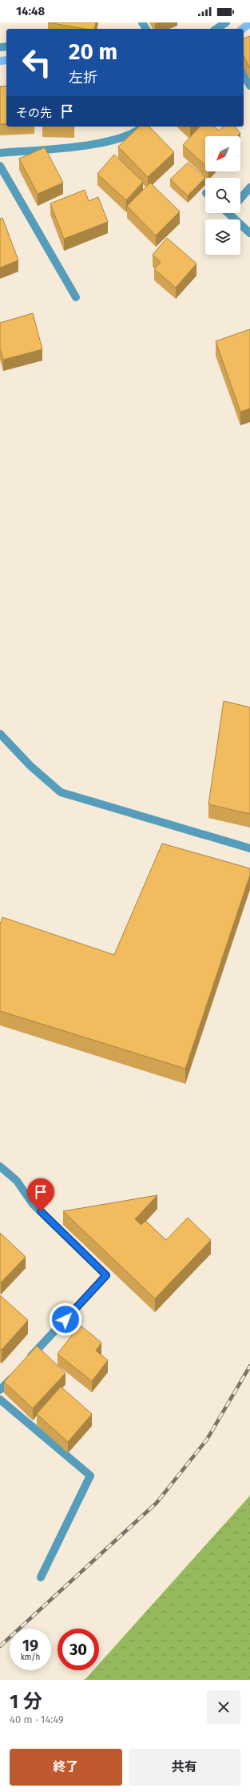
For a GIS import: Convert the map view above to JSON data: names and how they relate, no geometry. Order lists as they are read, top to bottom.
{
  "north": "bottom left",
  "page": {
    "status": "14:48",
    "turn": ["20 m", "左折"],
    "then": "その先",
    "speed": "19 km/h",
    "limit": "30",
    "heading": ["1 分", "40 m · 14:49"],
    "buttons": ["終了", "共有"]
  }
}
